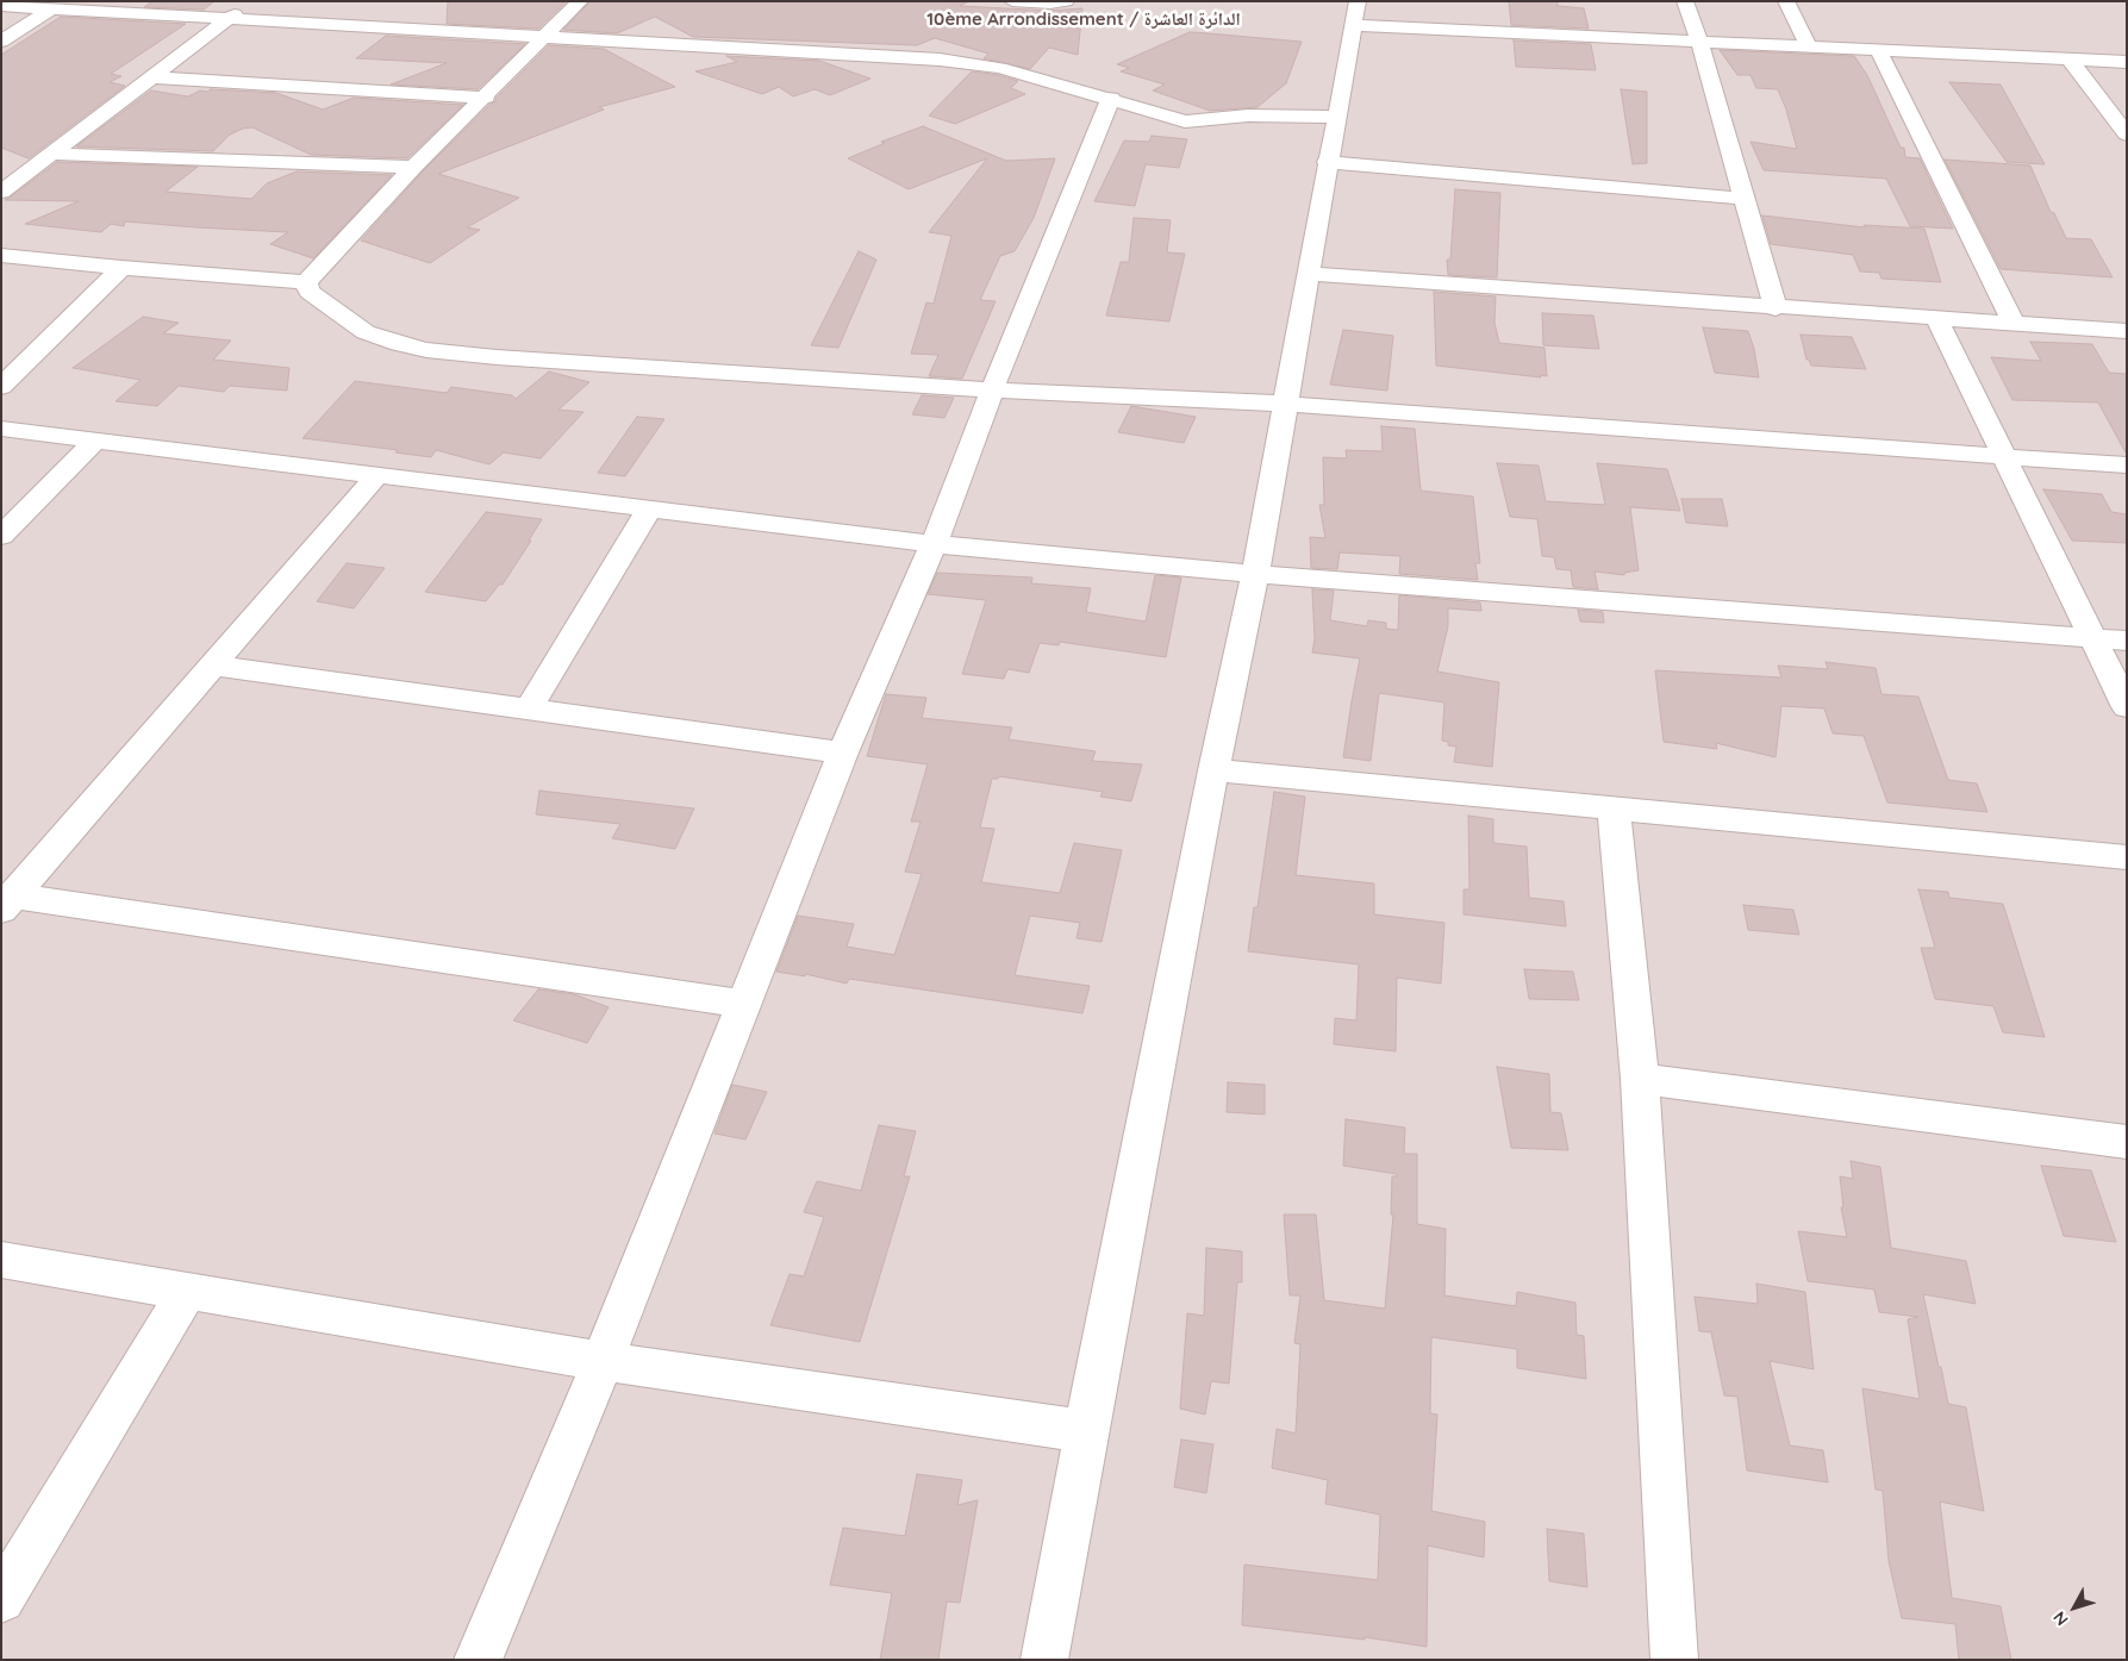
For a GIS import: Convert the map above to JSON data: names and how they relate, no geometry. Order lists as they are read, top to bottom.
{
  "districts": ["10ème Arrondissement / الدائرة العاشرة"],
  "north": "bottom left"
}
